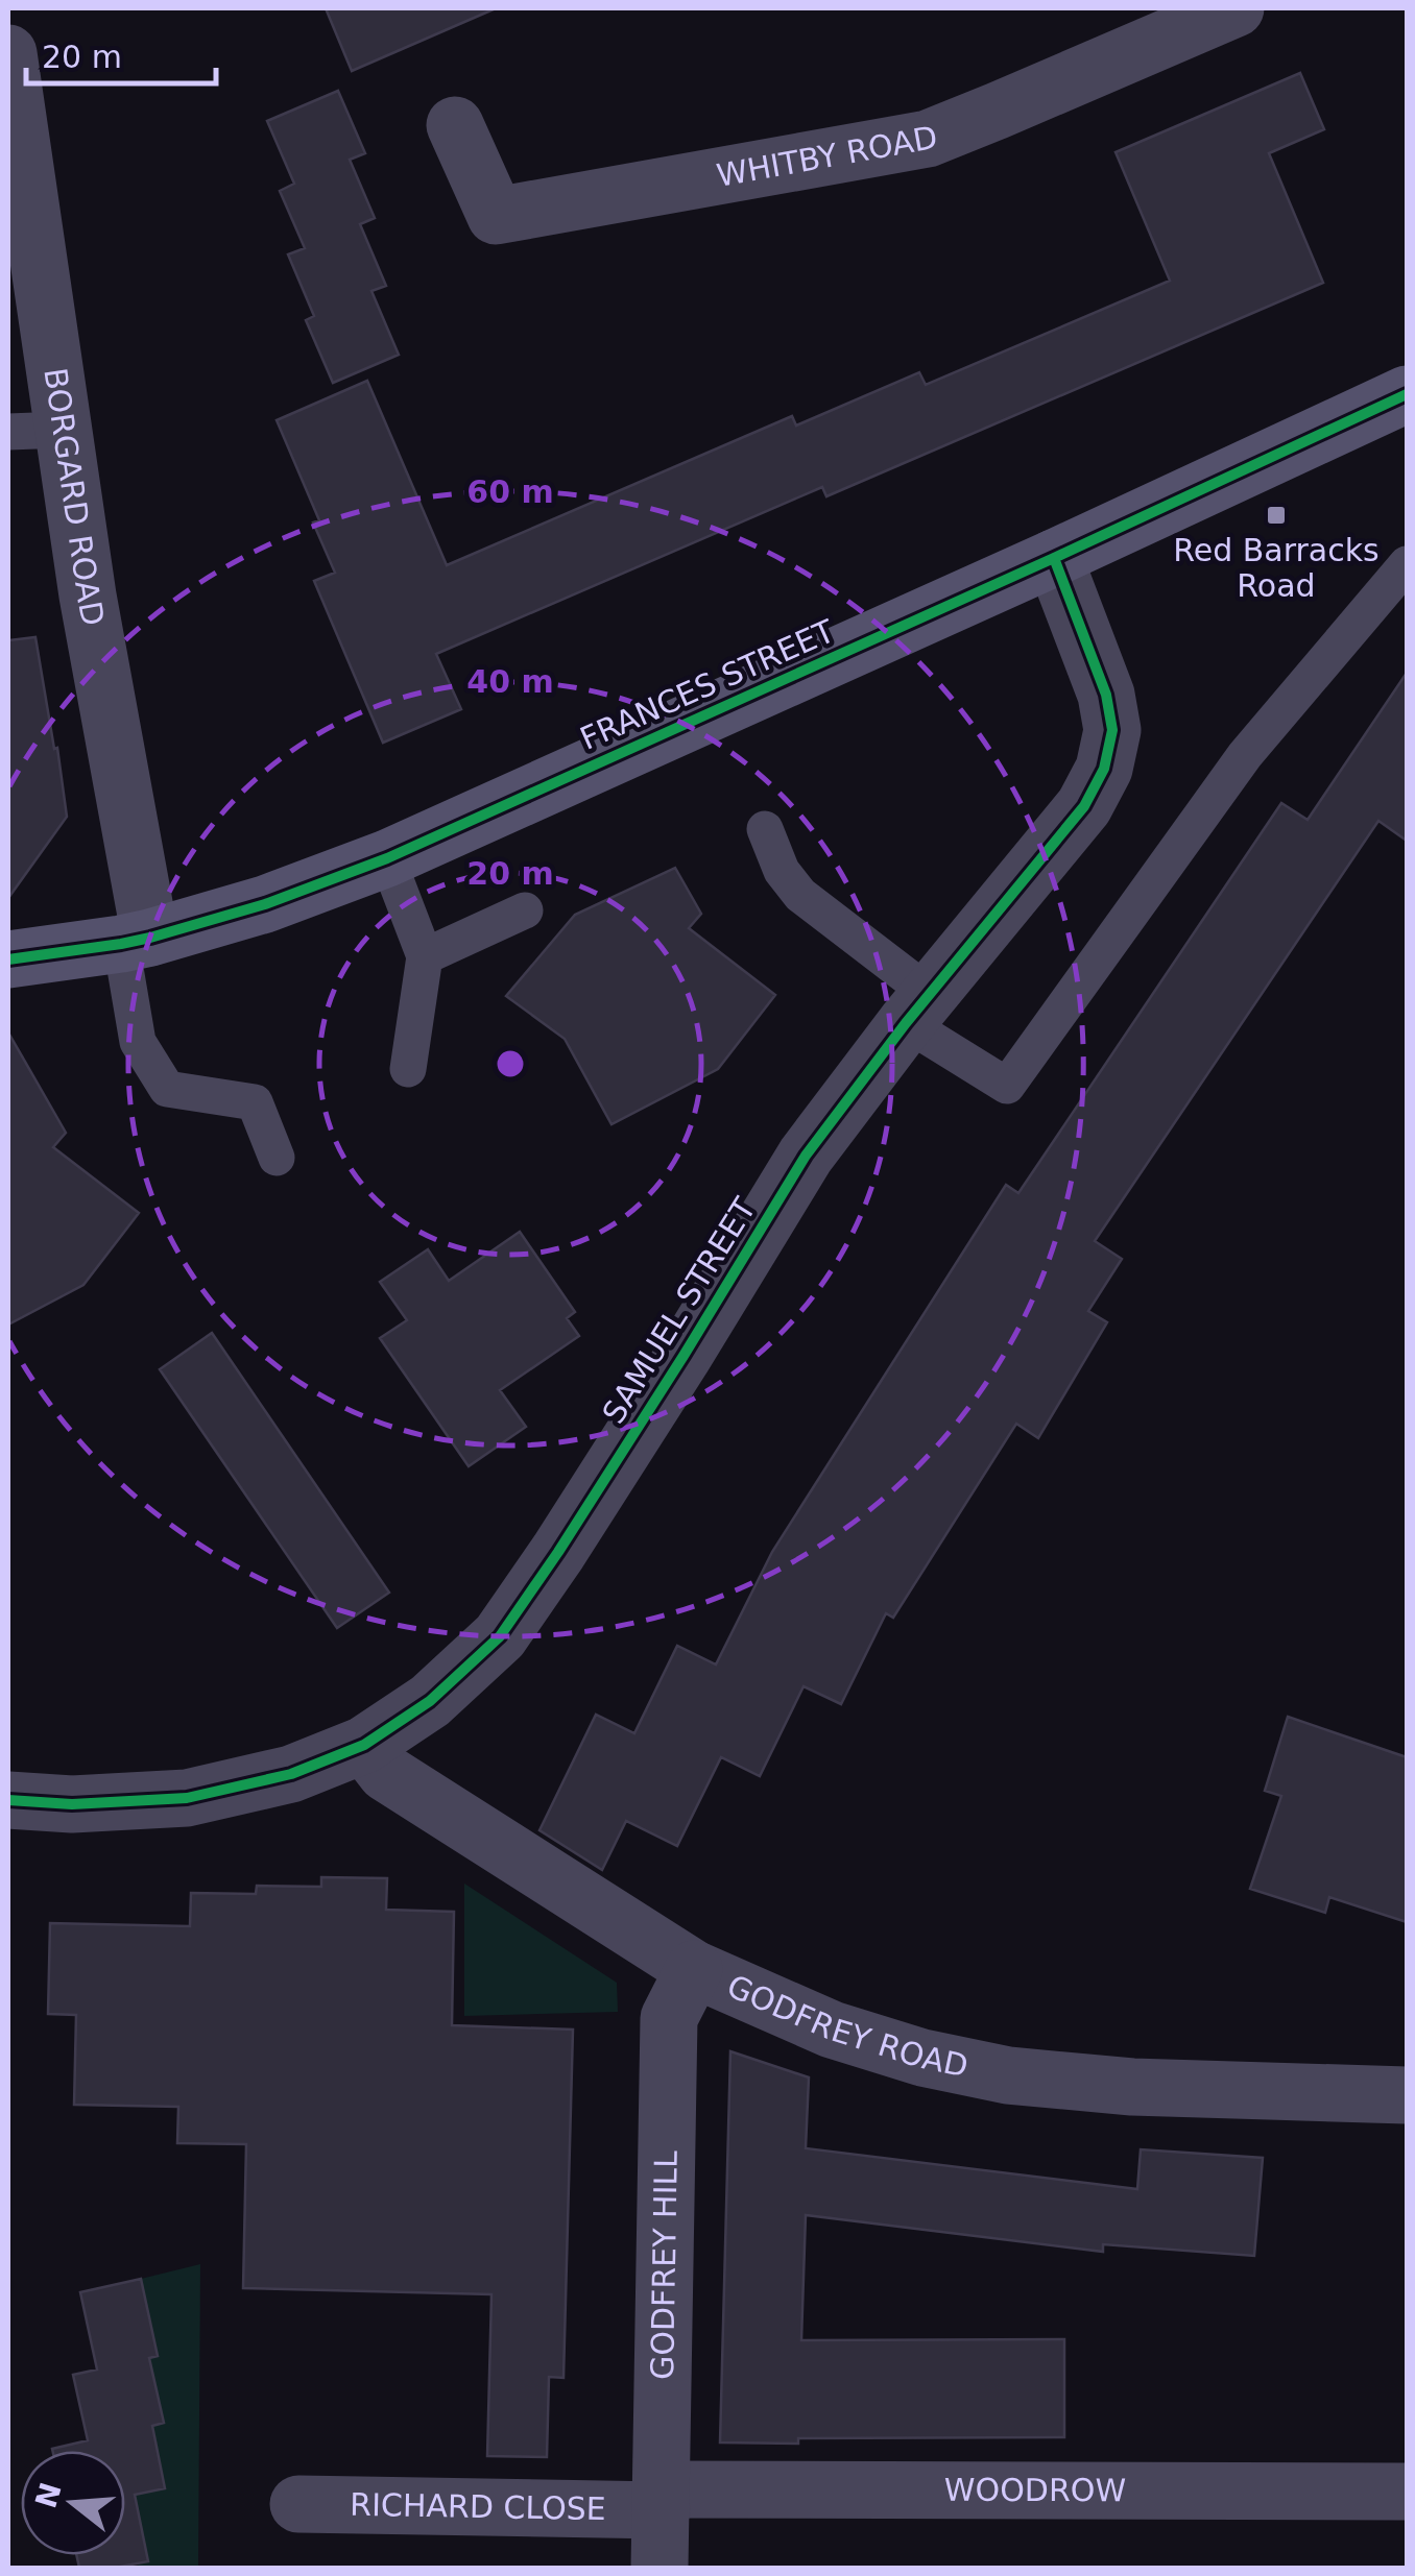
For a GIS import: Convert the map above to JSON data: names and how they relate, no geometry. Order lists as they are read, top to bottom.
{
  "streets": {
    "street": [
      "WHITBY ROAD",
      "BORGARD ROAD",
      "FRANCES STREET",
      "SAMUEL STREET",
      "GODFREY ROAD",
      "GODFREY HILL",
      "WOODROW",
      "RICHARD CLOSE"
    ]
  },
  "crossings": [
    ["BORGARD ROAD", "FRANCES STREET"],
    ["FRANCES STREET", "SAMUEL STREET"],
    ["SAMUEL STREET", "GODFREY ROAD"],
    ["GODFREY ROAD", "GODFREY HILL"],
    ["GODFREY HILL", "WOODROW"],
    ["GODFREY HILL", "RICHARD CLOSE"],
    ["WOODROW", "RICHARD CLOSE"]
  ],
  "places": {
    "transit": ["Red Barracks Road"]
  },
  "scale_bar": "20 m",
  "north": "left",
  "rings": ["60 m", "40 m", "20 m"]
}
